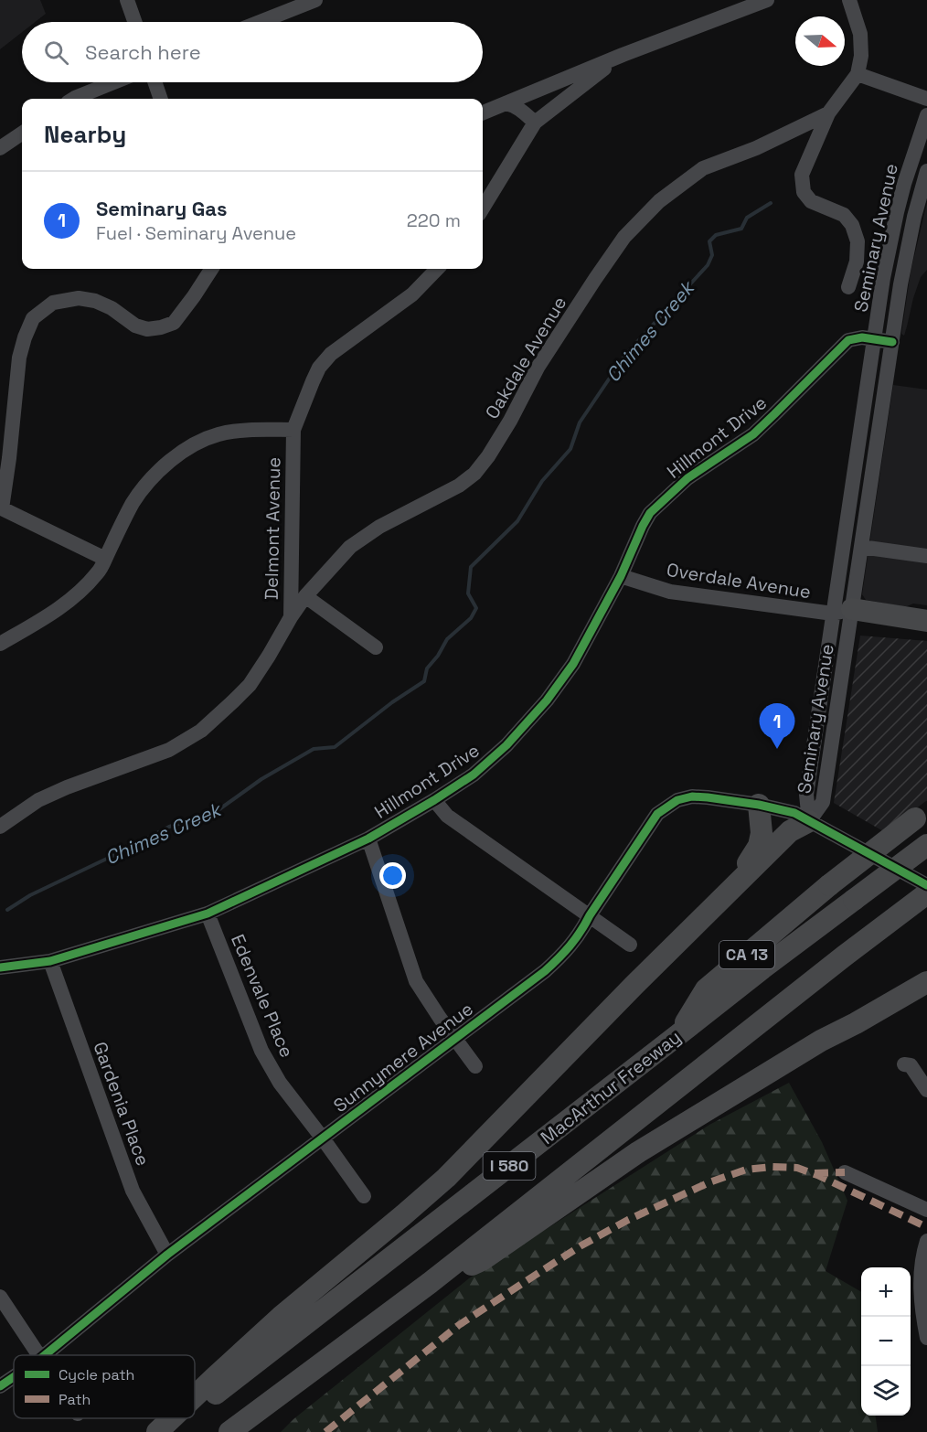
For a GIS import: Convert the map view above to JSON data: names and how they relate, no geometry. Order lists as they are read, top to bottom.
{
  "streets": {
    "highway": ["CA 13", "MacArthur Freeway", "I 580"],
    "street": [
      "Seminary Avenue",
      "Oakdale Avenue",
      "Hillmont Drive",
      "Delmont Avenue",
      "Overdale Avenue",
      "Edenvale Place",
      "Sunnymere Avenue",
      "Gardenia Place"
    ]
  },
  "crossings": [
    ["Seminary Avenue", "Hillmont Drive"],
    ["Seminary Avenue", "Overdale Avenue"],
    ["Seminary Avenue", "Sunnymere Avenue"],
    ["Oakdale Avenue", "Delmont Avenue"],
    ["Hillmont Drive", "Overdale Avenue"],
    ["Hillmont Drive", "Edenvale Place"],
    ["Hillmont Drive", "Gardenia Place"],
    ["CA 13", "MacArthur Freeway"],
    ["Edenvale Place", "Sunnymere Avenue"],
    ["Sunnymere Avenue", "Gardenia Place"]
  ],
  "water": ["Chimes Creek"],
  "legend": ["Cycle path", "Path"],
  "north": "right",
  "page": {
    "search": "Search here",
    "heading": "Nearby",
    "list": [
      {
        "mark": "1",
        "name": "Seminary Gas",
        "note": "Fuel · Seminary Avenue",
        "value": "220 m"
      }
    ],
    "pins": "1",
    "map_buttons": ["+", "−"]
  }
}
